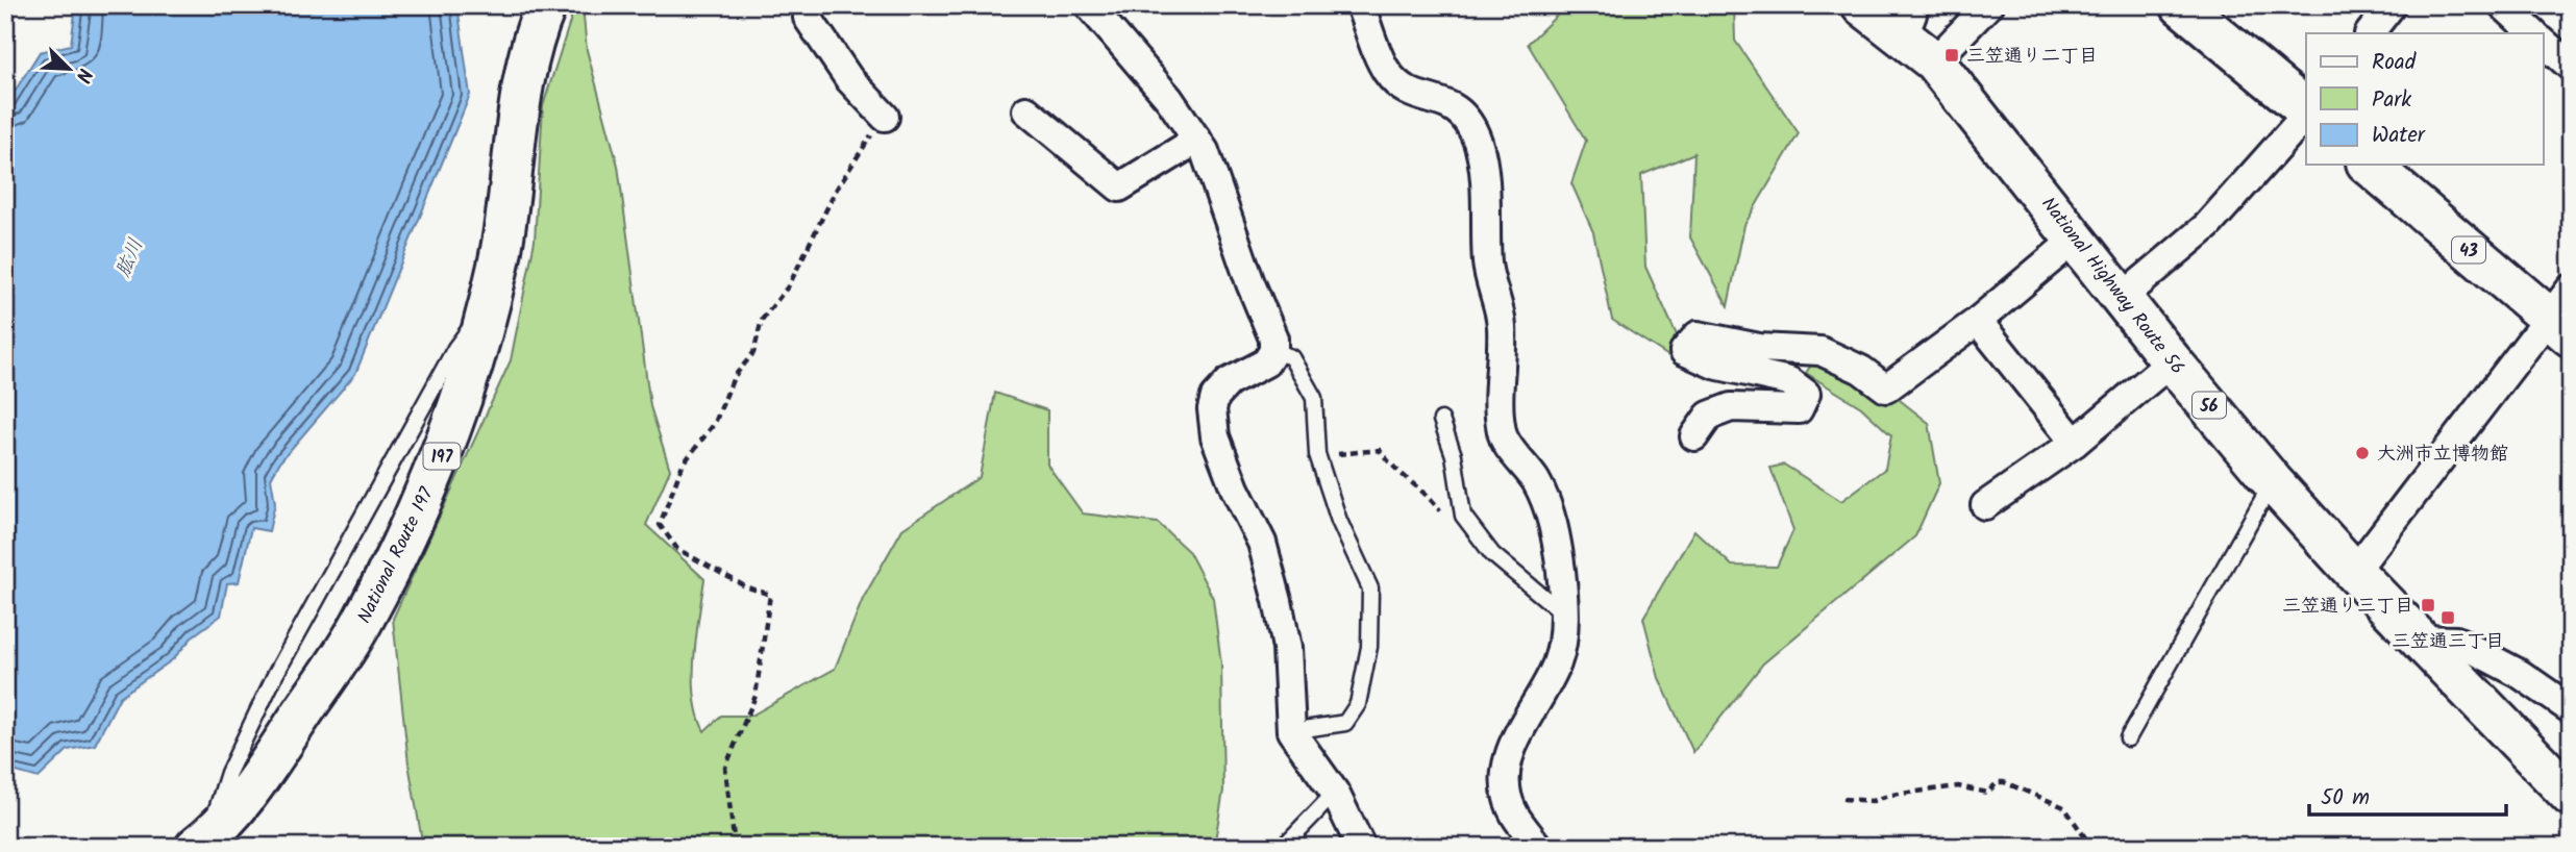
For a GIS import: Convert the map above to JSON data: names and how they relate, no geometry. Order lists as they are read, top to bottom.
{
  "streets": {
    "main road": [
      "43",
      "National Highway Route 56",
      "56",
      "197",
      "National Route 197"
    ]
  },
  "water": ["肱川"],
  "places": {
    "transit": ["三笠通り二丁目", "三笠通り三丁目", "三笠通三丁目"],
    "other": ["大洲市立博物館"]
  },
  "legend": ["Road", "Park", "Water"],
  "scale_bar": "50 m",
  "north": "bottom right"
}
